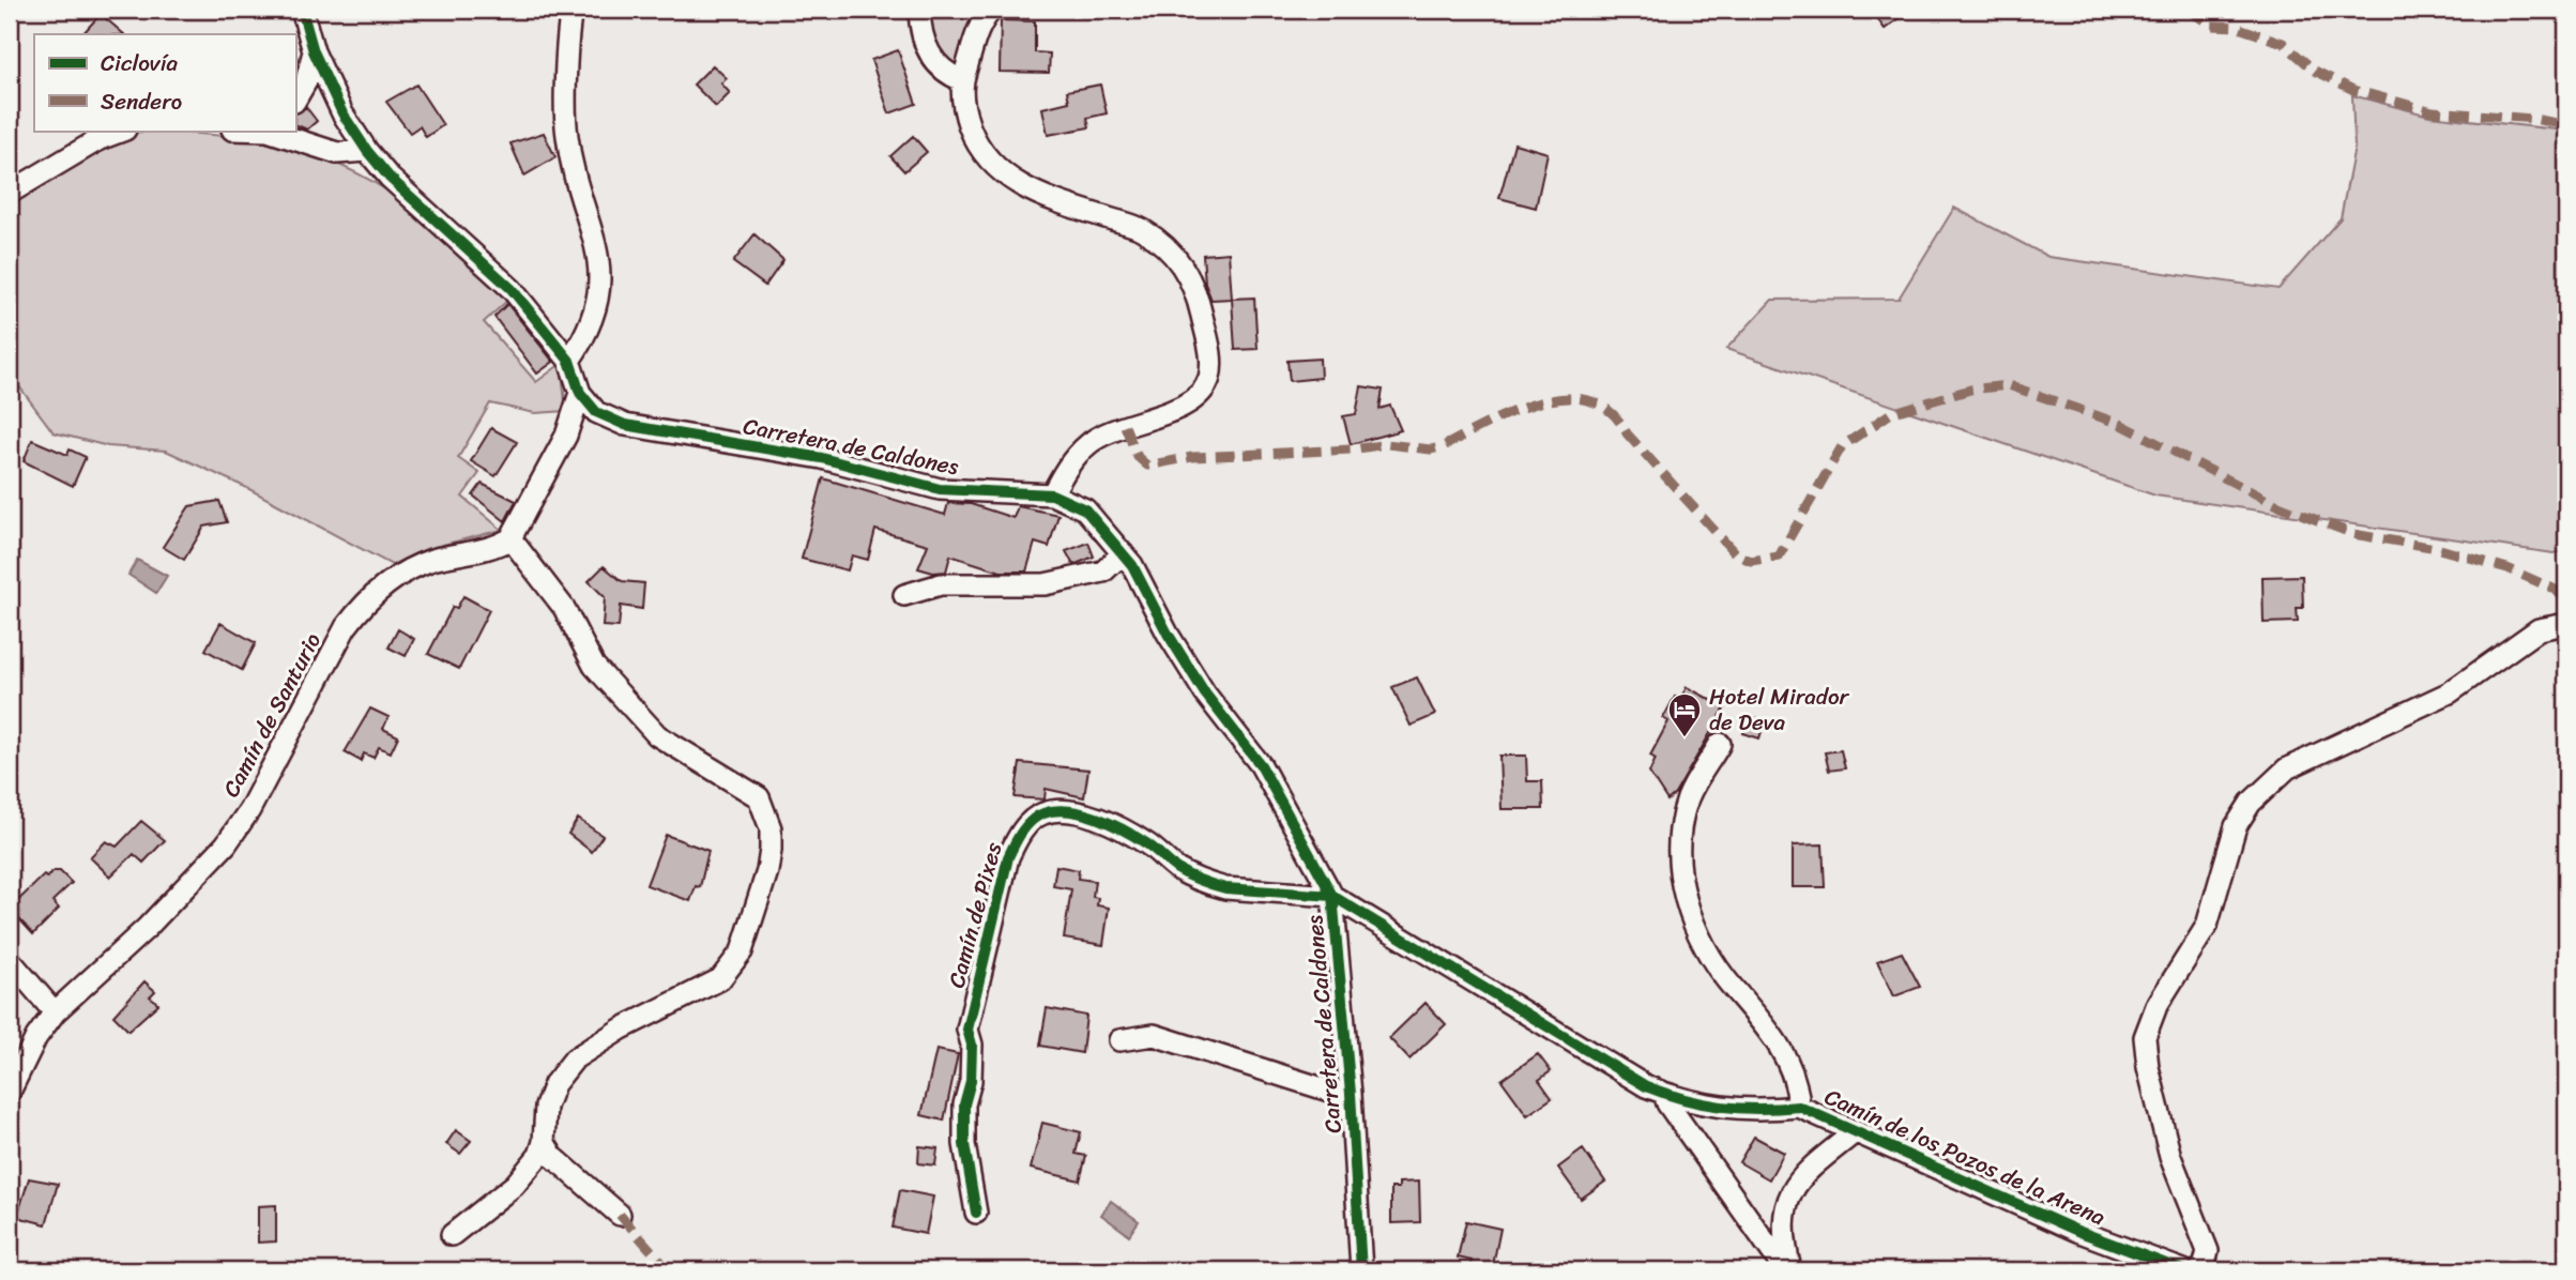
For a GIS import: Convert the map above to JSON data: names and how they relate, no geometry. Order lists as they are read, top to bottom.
{
  "streets": {
    "street": [
      "Carretera de Caldones",
      "Camín de Santurio",
      "Camín de Pixes",
      "Camín de los Pozos de la Arena"
    ]
  },
  "crossings": [
    ["Carretera de Caldones", "Camín de Pixes"],
    ["Carretera de Caldones", "Camín de los Pozos de la Arena"],
    ["Camín de Pixes", "Camín de los Pozos de la Arena"]
  ],
  "places": {
    "hotel": ["Hotel Mirador de Deva"]
  },
  "legend": ["Ciclovía", "Sendero"]
}
